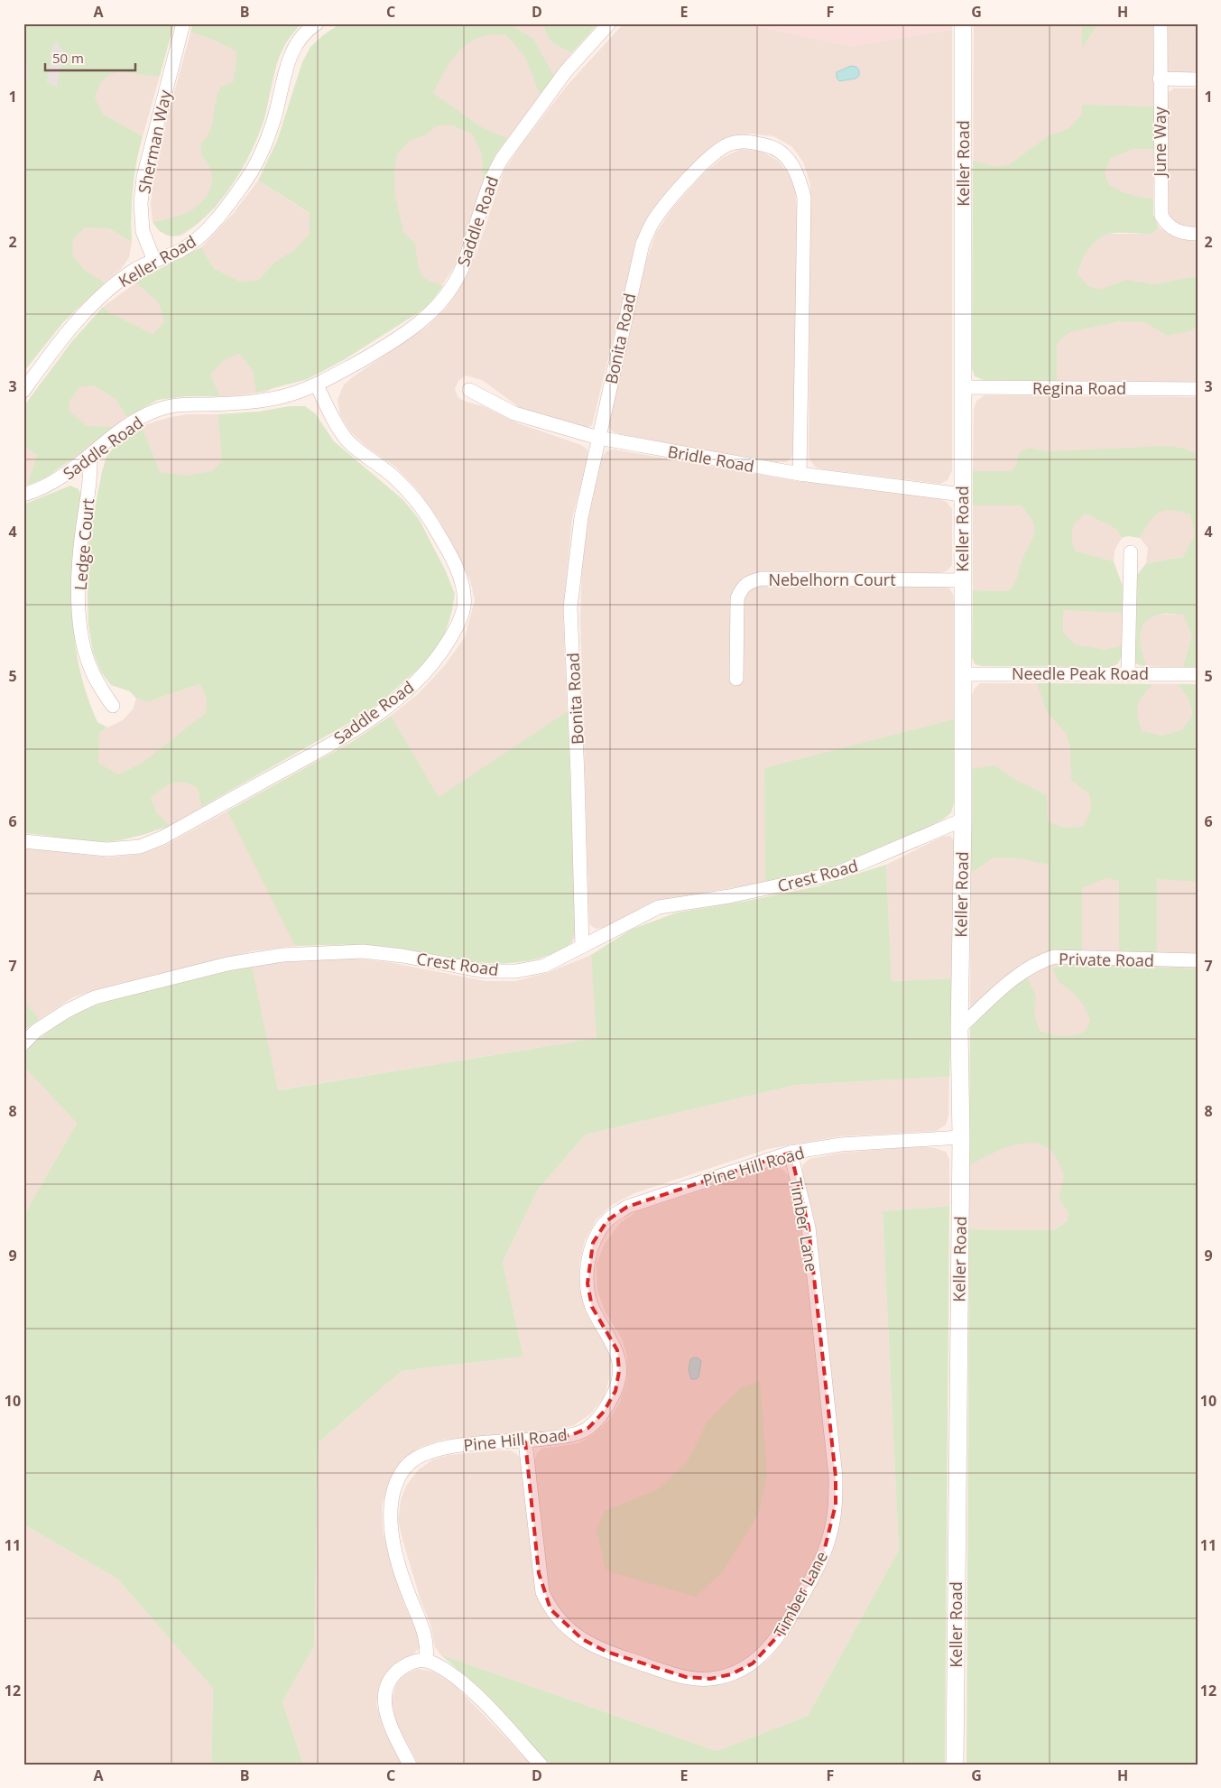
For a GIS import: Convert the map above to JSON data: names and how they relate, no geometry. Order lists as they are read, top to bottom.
{
  "streets": {
    "street": [
      "Sherman Way",
      "June Way",
      "Keller Road",
      "Saddle Road",
      "Bonita Road",
      "Regina Road",
      "Bridle Road",
      "Ledge Court",
      "Nebelhorn Court",
      "Needle Peak Road",
      "Crest Road",
      "Private Road",
      "Pine Hill Road",
      "Timber Lane"
    ]
  },
  "crossings": [
    ["Sherman Way", "Keller Road"],
    ["Keller Road", "Regina Road"],
    ["Keller Road", "Bridle Road"],
    ["Keller Road", "Nebelhorn Court"],
    ["Keller Road", "Needle Peak Road"],
    ["Keller Road", "Crest Road"],
    ["Keller Road", "Private Road"],
    ["Keller Road", "Pine Hill Road"],
    ["Saddle Road", "Ledge Court"],
    ["Bonita Road", "Bridle Road"],
    ["Bonita Road", "Crest Road"],
    ["Pine Hill Road", "Timber Lane"]
  ],
  "scale_bar": "50 m",
  "grid": {
    "columns": [
      "A",
      "B",
      "C",
      "D",
      "E",
      "F",
      "G",
      "H"
    ],
    "rows": [
      "1",
      "2",
      "3",
      "4",
      "5",
      "6",
      "7",
      "8",
      "9",
      "10",
      "11",
      "12"
    ]
  }
}
